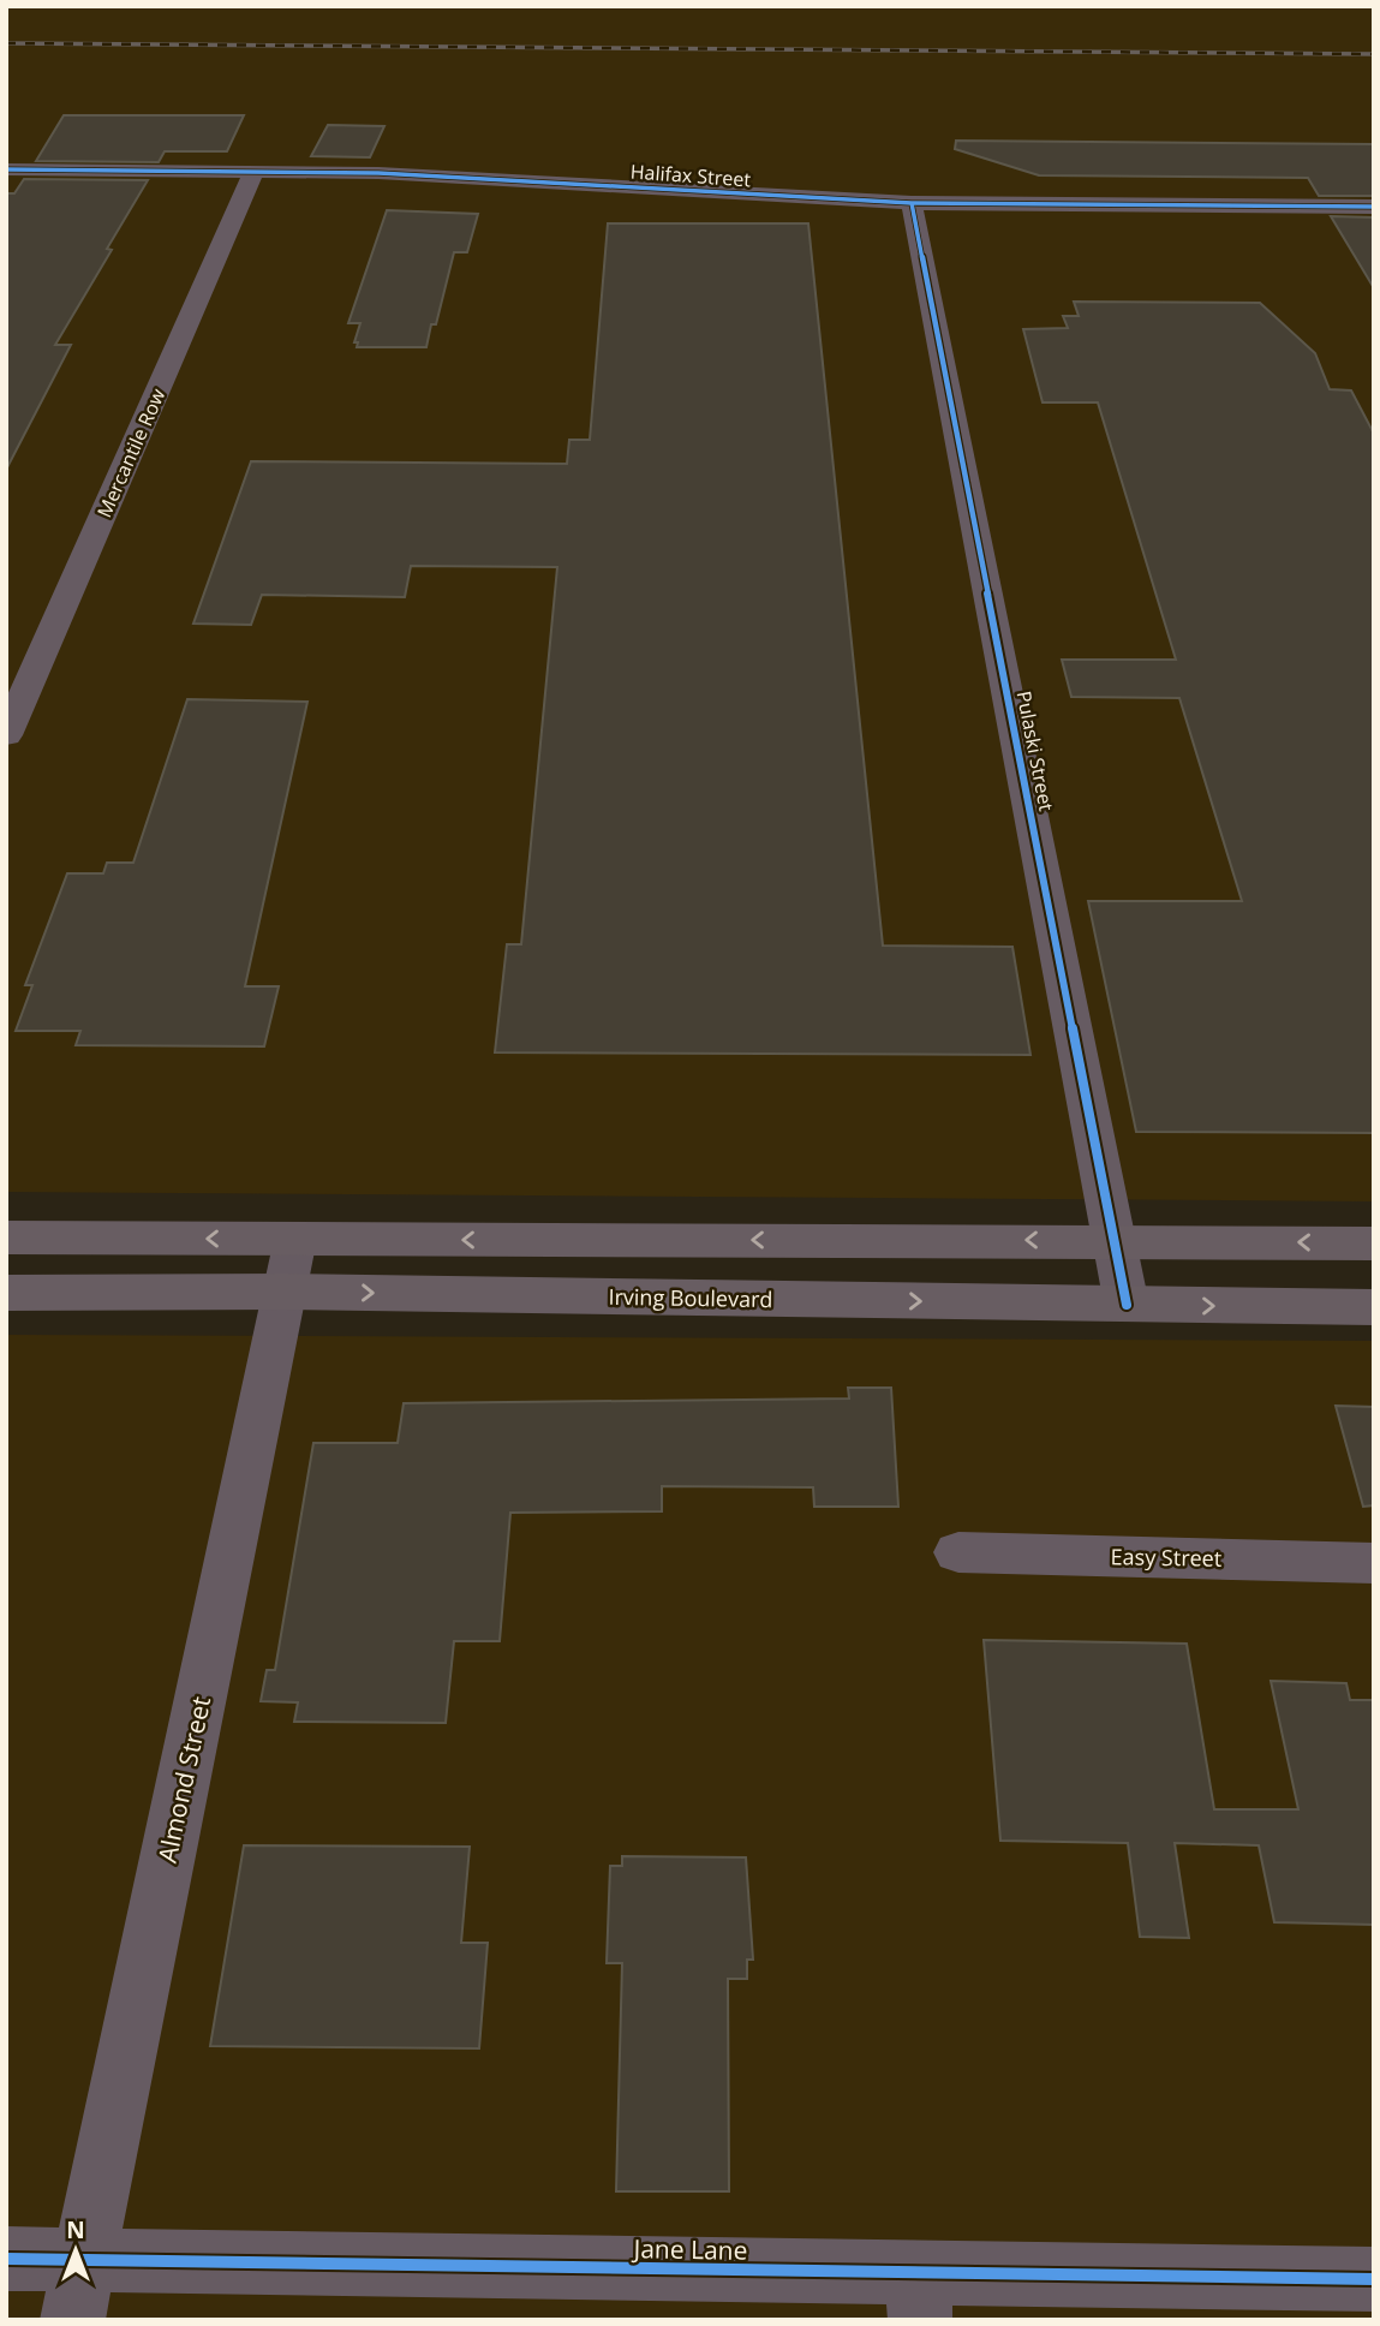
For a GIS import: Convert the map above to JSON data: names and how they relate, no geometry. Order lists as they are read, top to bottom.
{
  "streets": {
    "main road": ["Irving Boulevard"],
    "street": [
      "Halifax Street",
      "Mercantile Row",
      "Pulaski Street",
      "Easy Street",
      "Almond Street",
      "Jane Lane"
    ]
  },
  "crossings": [
    ["Halifax Street", "Mercantile Row"],
    ["Halifax Street", "Pulaski Street"],
    ["Pulaski Street", "Irving Boulevard"],
    ["Irving Boulevard", "Almond Street"],
    ["Almond Street", "Jane Lane"]
  ],
  "north": "top"
}
